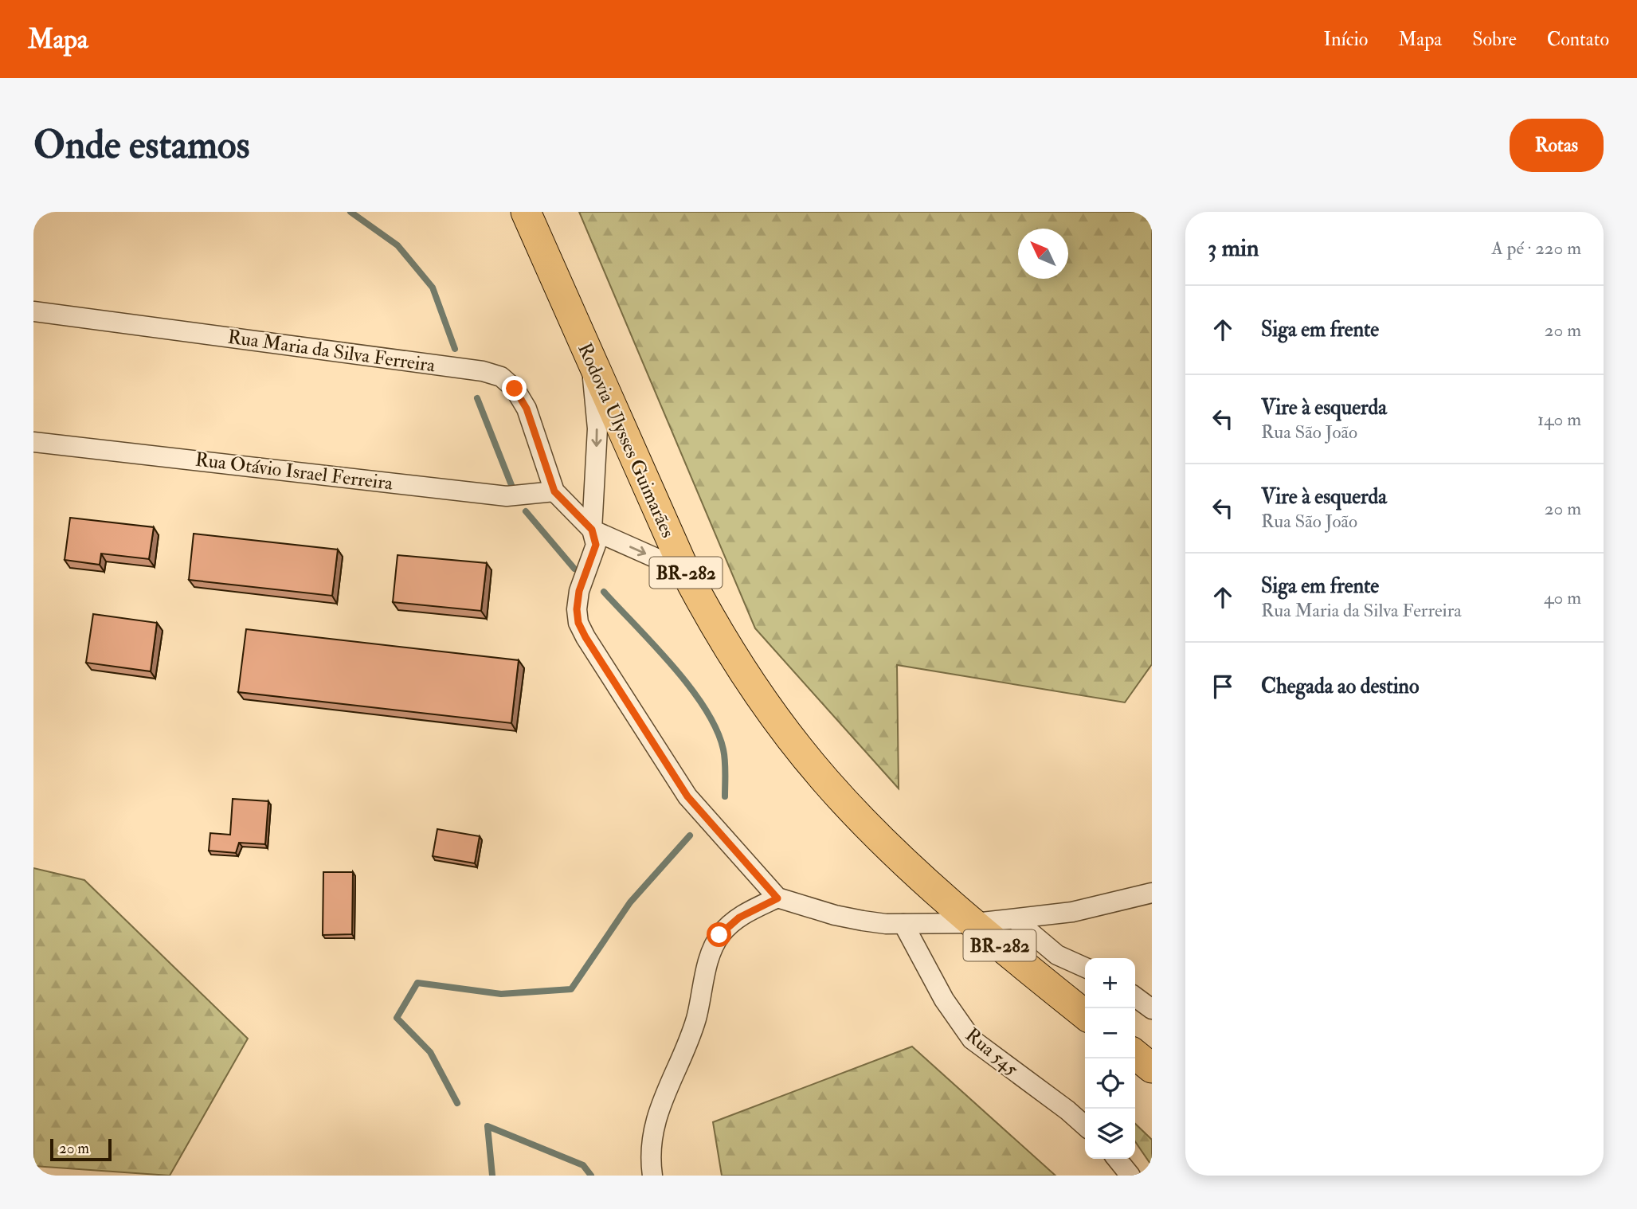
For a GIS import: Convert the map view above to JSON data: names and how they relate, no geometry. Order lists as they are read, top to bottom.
{
  "streets": {
    "highway": ["Rodovia Ulysses Guimarães", "BR-282"],
    "street": ["Rua Maria da Silva Ferreira", "Rua Otávio Israel Ferreira", "Rua 545"]
  },
  "crossings": [
    ["Rua Maria da Silva Ferreira", "Rua Otávio Israel Ferreira"]
  ],
  "scale_bar": "20 m",
  "north": "top left",
  "page": {
    "header": "Mapa",
    "nav": [
      "Início",
      "Mapa",
      "Sobre",
      "Contato"
    ],
    "buttons": "Rotas",
    "title": "Onde estamos",
    "heading": ["3 min", "A pé · 220 m"],
    "list": [
      ["Siga em frente", "20 m"],
      ["Vire à esquerda", "Rua São João", "140 m"],
      ["Vire à esquerda", "Rua São João", "20 m"],
      ["Siga em frente", "Rua Maria da Silva Ferreira", "40 m"],
      "Chegada ao destino"
    ],
    "map_buttons": ["+", "−"],
    "scale": "20 m"
  }
}
